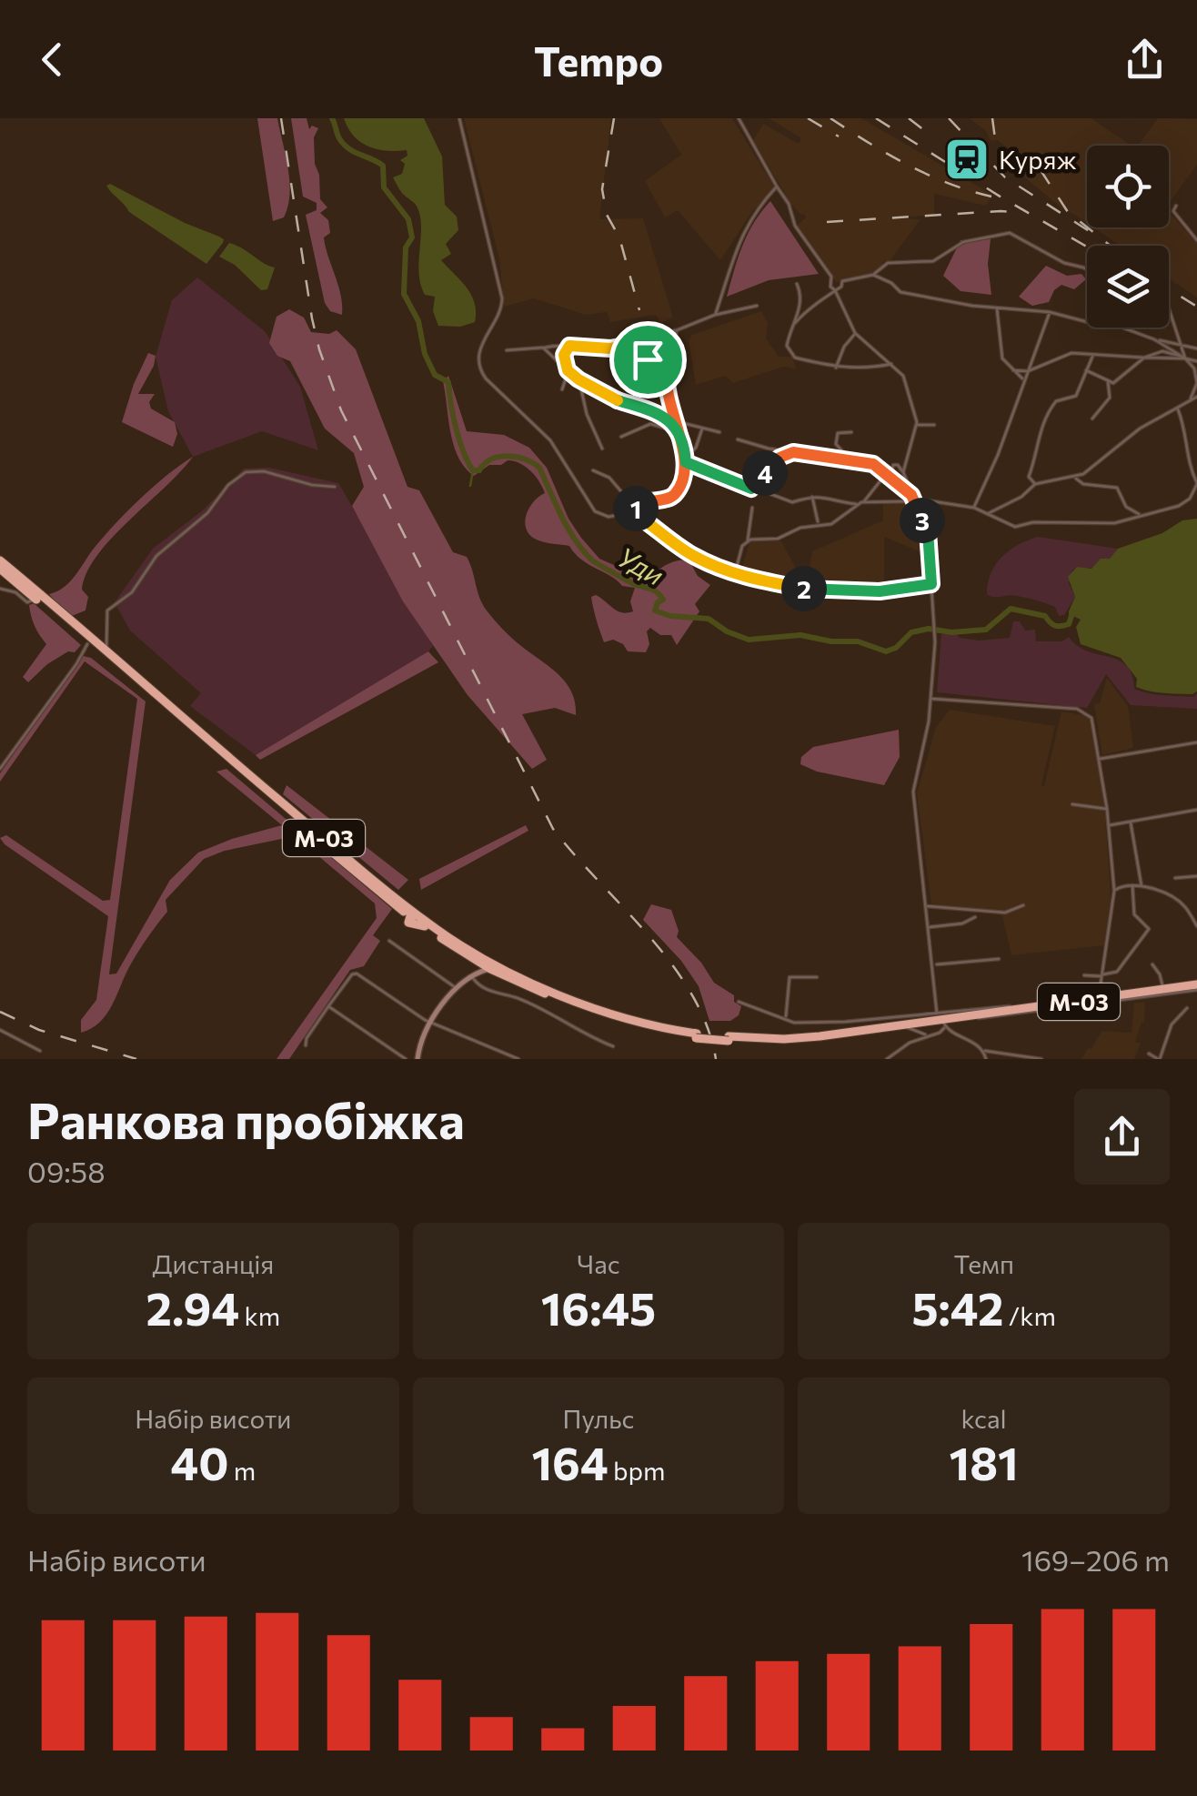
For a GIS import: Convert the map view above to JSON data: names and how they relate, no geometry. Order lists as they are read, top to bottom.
{
  "streets": {
    "highway": ["М-03"]
  },
  "water": ["Уди"],
  "places": {
    "station": ["Куряж"]
  },
  "page": {
    "header": "Tempo",
    "pins": [
      "4",
      "1",
      "3",
      "2"
    ],
    "heading": ["Ранкова пробіжка", "09:58"],
    "stats": [
      ["Дистанція", "2.94 km"],
      ["Час", "16:45"],
      ["Темп", "5:42 /km"],
      ["Набір висоти", "40 m"],
      ["Пульс", "164 bpm"],
      ["kcal", "181"]
    ],
    "chart": ["Набір висоти", "169–206 m"]
  }
}
